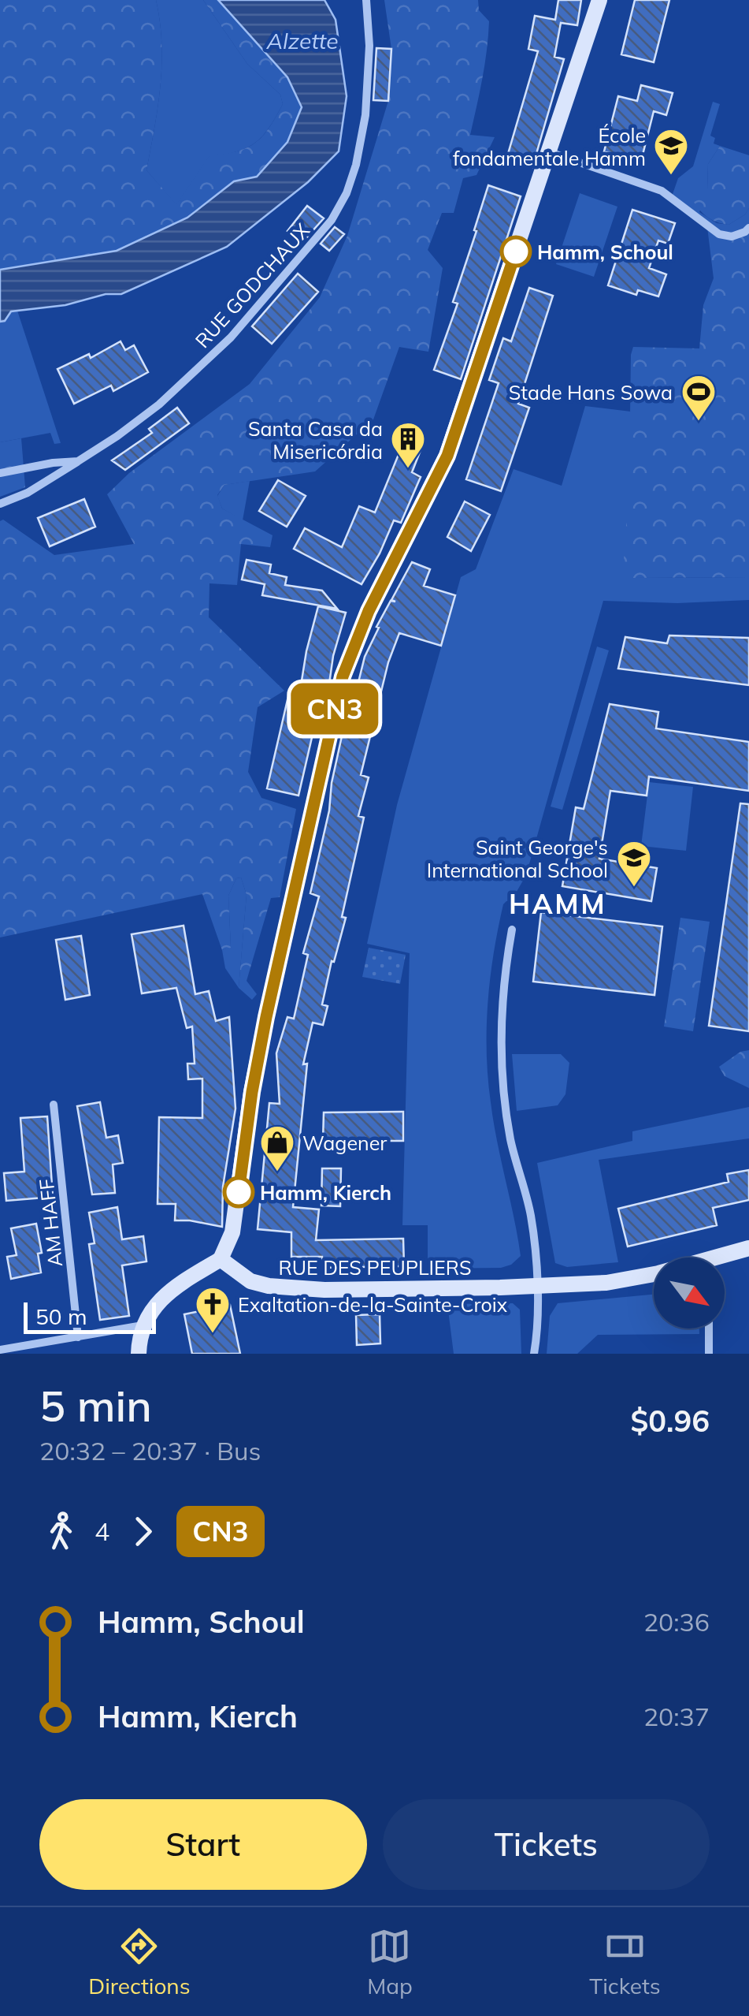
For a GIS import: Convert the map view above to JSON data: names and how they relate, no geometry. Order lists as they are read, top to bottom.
{
  "streets": {
    "main road": ["RUE DES PEUPLIERS"],
    "street": ["RUE GODCHAUX", "AM HAFF"]
  },
  "districts": ["HAMM"],
  "water": ["Alzette"],
  "places": {
    "school or university": ["École fondamentale Hamm", "Saint George's International School"],
    "other": ["Hamm, Schoul", "Hamm, Kierch"],
    "sports": ["Stade Hans Sowa"],
    "building": ["Santa Casa da Misericórdia"],
    "shop": ["Wagener"],
    "church": ["Exaltation-de-la-Sainte-Croix"]
  },
  "lines": ["bus line CN3"],
  "scale_bar": "50 m",
  "north": "bottom right",
  "page": {
    "on_map": "CN3",
    "scale": "50 m",
    "heading": ["5 min", "20:32 – 20:37 · Bus", "$0.96"],
    "legs": ["4", "CN3"],
    "list": [
      {
        "name": "Hamm, Schoul",
        "value": "20:36"
      },
      {
        "name": "Hamm, Kierch",
        "value": "20:37"
      }
    ],
    "buttons": ["Start", "Tickets"],
    "tabs": ["Directions", "Map", "Tickets"]
  }
}
